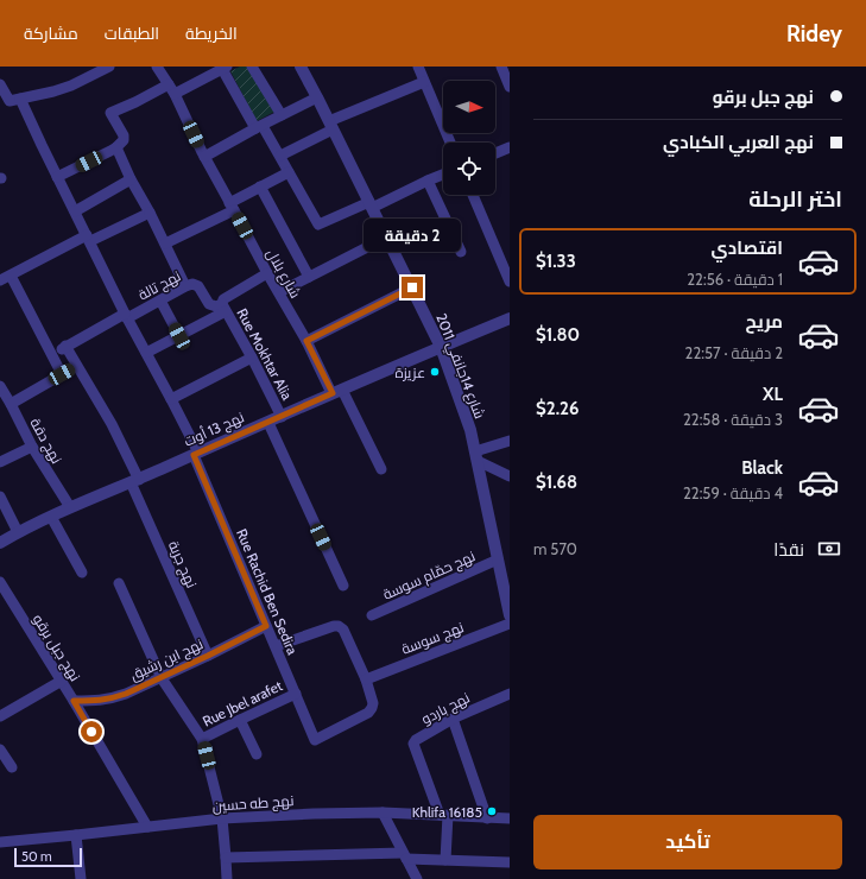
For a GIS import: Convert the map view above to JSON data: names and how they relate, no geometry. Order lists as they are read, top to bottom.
{
  "streets": {
    "street": [
      "شارع بلال",
      "نهج تالة",
      "Rue Mokhtar Alia",
      "شارع 14جانفي 2011",
      "نهج 13 أوت",
      "نهج دقة",
      "نهج جربة",
      "نهج حمّام سوسة",
      "Rue Rachid Ben Sedira",
      "نهج سوسة",
      "نهج جبل برقو",
      "نهج ابن رشيق",
      "Rue Jbel arafet",
      "نهج باردو",
      "نهج طه حسين"
    ]
  },
  "crossings": [
    ["شارع بلال", "Rue Mokhtar Alia"],
    ["شارع بلال", "نهج 13 أوت"],
    ["نهج تالة", "Rue Mokhtar Alia"],
    ["نهج تالة", "نهج جربة"],
    ["نهج تالة", "Rue Rachid Ben Sedira"],
    ["Rue Mokhtar Alia", "نهج 13 أوت"],
    ["شارع 14جانفي 2011", "نهج 13 أوت"],
    ["شارع 14جانفي 2011", "نهج حمّام سوسة"],
    ["نهج 13 أوت", "نهج دقة"],
    ["نهج 13 أوت", "نهج جربة"],
    ["نهج 13 أوت", "Rue Rachid Ben Sedira"],
    ["نهج جربة", "نهج ابن رشيق"],
    ["Rue Rachid Ben Sedira", "نهج سوسة"],
    ["Rue Rachid Ben Sedira", "نهج ابن رشيق"],
    ["Rue Rachid Ben Sedira", "Rue Jbel arafet"],
    ["نهج جبل برقو", "نهج ابن رشيق"],
    ["نهج جبل برقو", "نهج طه حسين"],
    ["نهج باردو", "نهج طه حسين"]
  ],
  "places": ["عزيزة", "Khlifa 16185"],
  "scale_bar": "50 m",
  "north": "right",
  "page": {
    "header": "Ridey",
    "nav": ["الخريطة", "الطبقات", "مشاركة"],
    "banner": ["نهج جبل برقو", "نهج العربي الكبادي"],
    "heading": "اختر الرحلة",
    "bubble": "2 دقيقة",
    "list": [
      {
        "name": "اقتصادي",
        "note": "1 دقيقة · 22:56",
        "value": "$1.33"
      },
      {
        "name": "مريح",
        "note": "2 دقيقة · 22:57",
        "value": "$1.80"
      },
      {
        "name": "XL",
        "note": "3 دقيقة · 22:58",
        "value": "$2.26"
      },
      {
        "name": "Black",
        "note": "4 دقيقة · 22:59",
        "value": "$1.68"
      }
    ],
    "pay": ["نقدًا", "570 m"],
    "buttons": "تأكيد",
    "scale": "50 m"
  }
}
